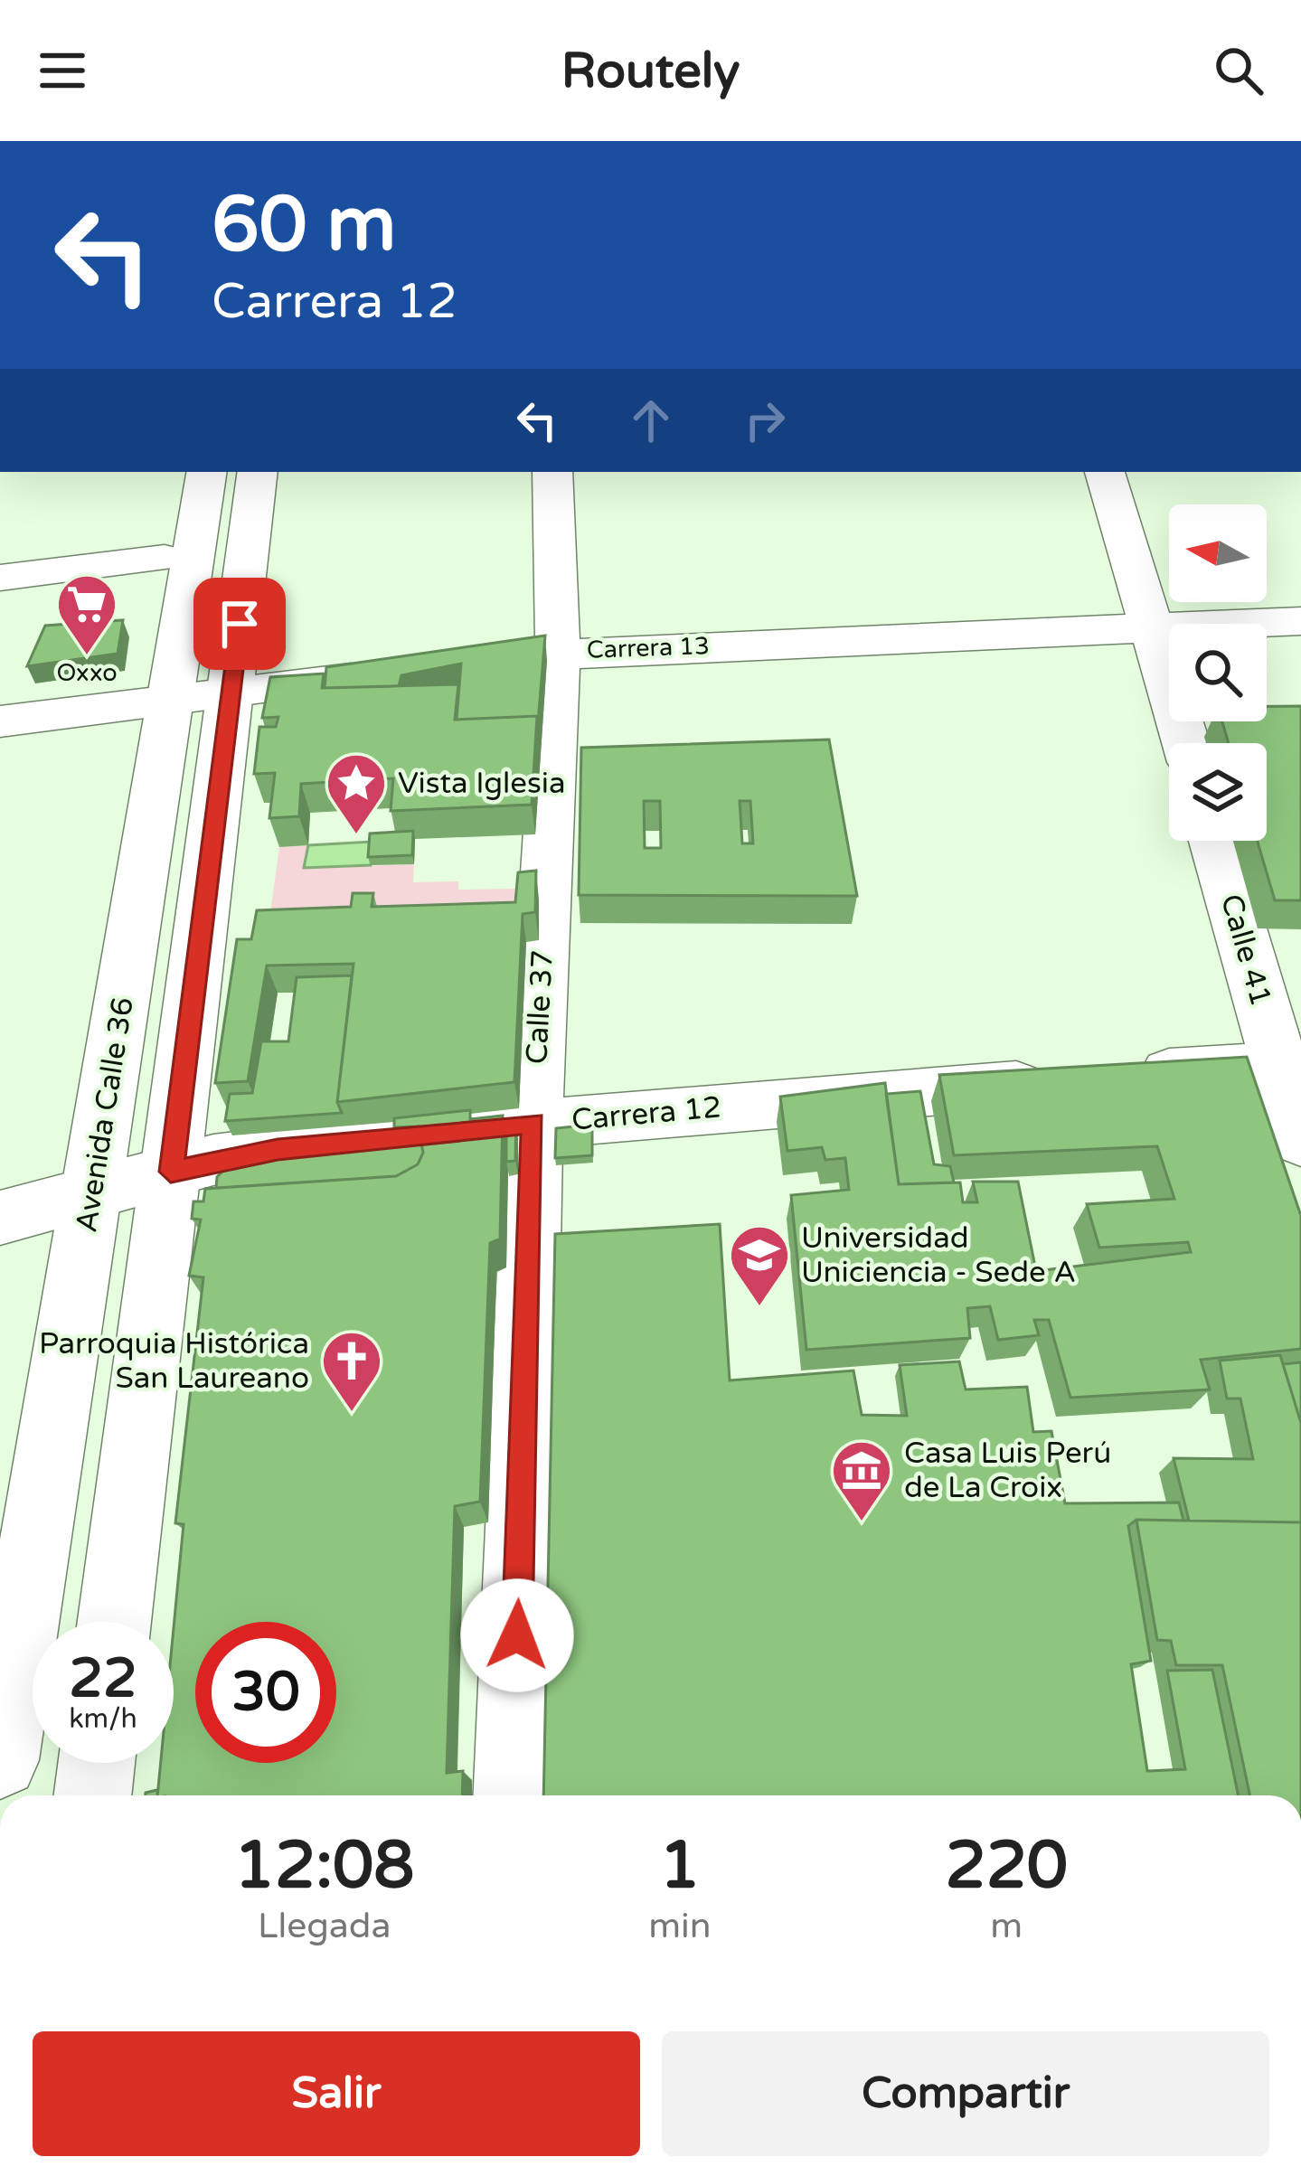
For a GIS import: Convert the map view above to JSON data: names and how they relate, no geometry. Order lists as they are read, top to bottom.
{
  "streets": {
    "street": [
      "Carrera 13",
      "Calle 41",
      "Calle 37",
      "Carrera 12",
      "Avenida Calle 36"
    ]
  },
  "crossings": [
    ["Carrera 13", "Calle 37"],
    ["Calle 41", "Carrera 12"],
    ["Calle 37", "Carrera 12"],
    ["Carrera 12", "Avenida Calle 36"]
  ],
  "places": {
    "supermarket": ["Oxxo"],
    "place": ["Vista Iglesia"],
    "school or university": ["Universidad Uniciencia - Sede A"],
    "church": ["Parroquia Histórica San Laureano"],
    "museum": ["Casa Luis Perú de La Croix"]
  },
  "north": "left",
  "page": {
    "header": "Routely",
    "turn": ["60 m", "Carrera 12"],
    "speed": "22 km/h",
    "limit": "30",
    "eta": [
      "12:08",
      "Llegada",
      "1",
      "min",
      "220",
      "m"
    ],
    "buttons": ["Salir", "Compartir"]
  }
}
